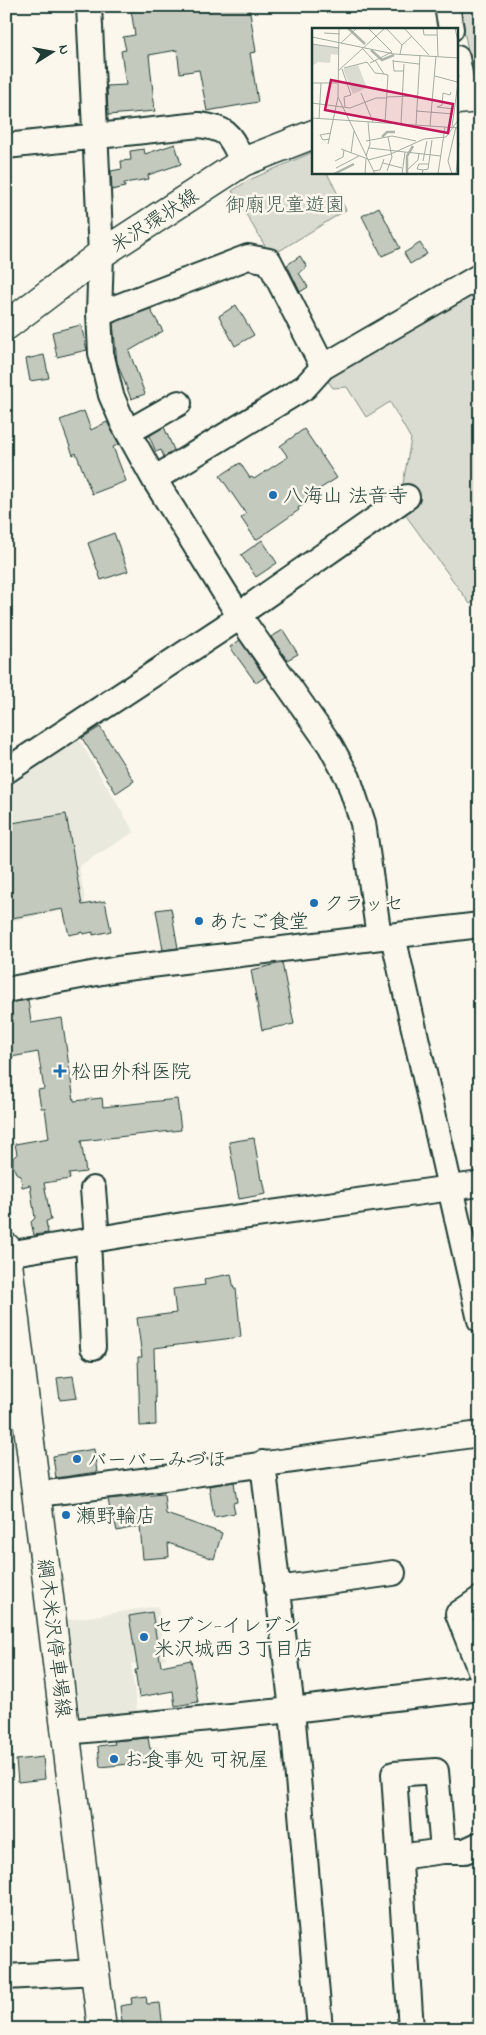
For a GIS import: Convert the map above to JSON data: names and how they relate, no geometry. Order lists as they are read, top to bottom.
{
  "streets": {
    "main road": ["米沢環状線", "綱木米沢停車場線"]
  },
  "parks": ["御廟児童遊園"],
  "places": {
    "other": [
      "八海山 法音寺",
      "クラッセ",
      "あたご食堂",
      "バーバーみづほ",
      "瀬野輪店",
      "セブン-イレブン 米沢城西３丁目店",
      "お食事処 可祝屋"
    ],
    "health": ["松田外科医院"]
  },
  "north": "right"
}
